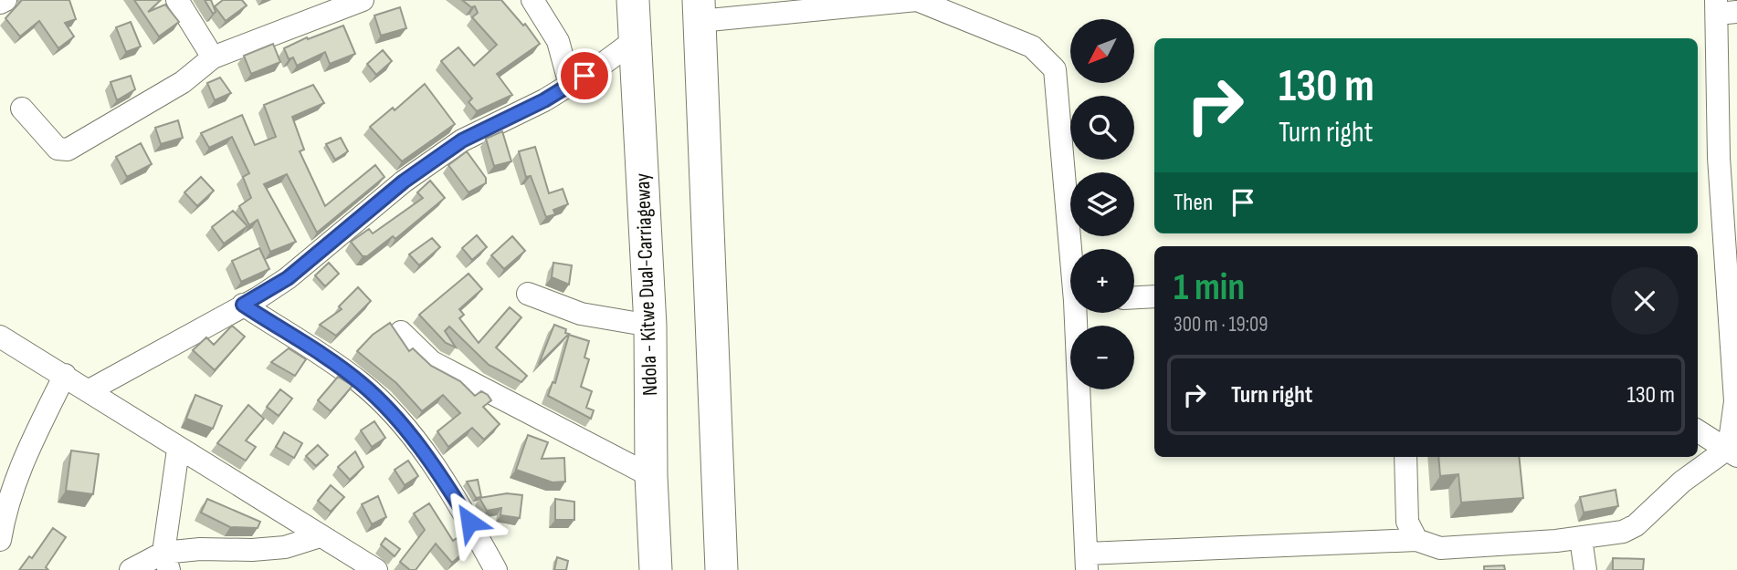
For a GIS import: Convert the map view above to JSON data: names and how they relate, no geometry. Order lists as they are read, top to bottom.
{
  "streets": {
    "highway": ["Ndola - Kitwe Dual-Carriageway"]
  },
  "north": "bottom left",
  "page": {
    "map_buttons": ["+", "−"],
    "turn": ["130 m", "Turn right"],
    "then": "Then",
    "heading": ["1 min", "300 m · 19:09"],
    "list": [
      {
        "name": "Turn right",
        "value": "130 m"
      }
    ]
  }
}
